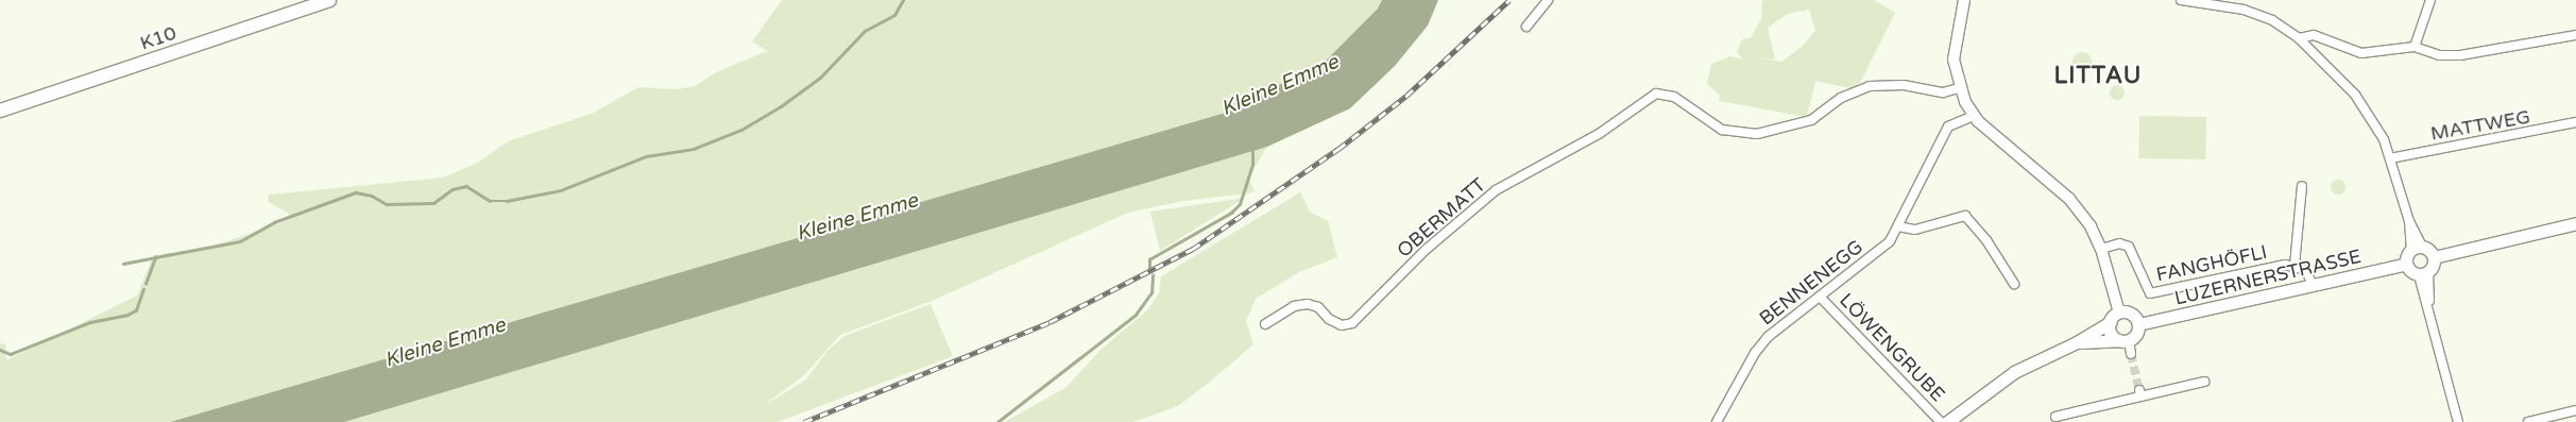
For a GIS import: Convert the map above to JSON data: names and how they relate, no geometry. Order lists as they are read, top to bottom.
{
  "streets": {
    "main road": ["K10", "LUZERNERSTRASSE"],
    "street": [
      "MATTWEG",
      "OBERMATT",
      "FANGHÖFLI",
      "BENNENEGG",
      "LÖWENGRUBE"
    ]
  },
  "crossings": [
    ["FANGHÖFLI", "LUZERNERSTRASSE"],
    ["BENNENEGG", "LÖWENGRUBE"]
  ],
  "districts": ["LITTAU"],
  "water": ["Kleine Emme"]
}
